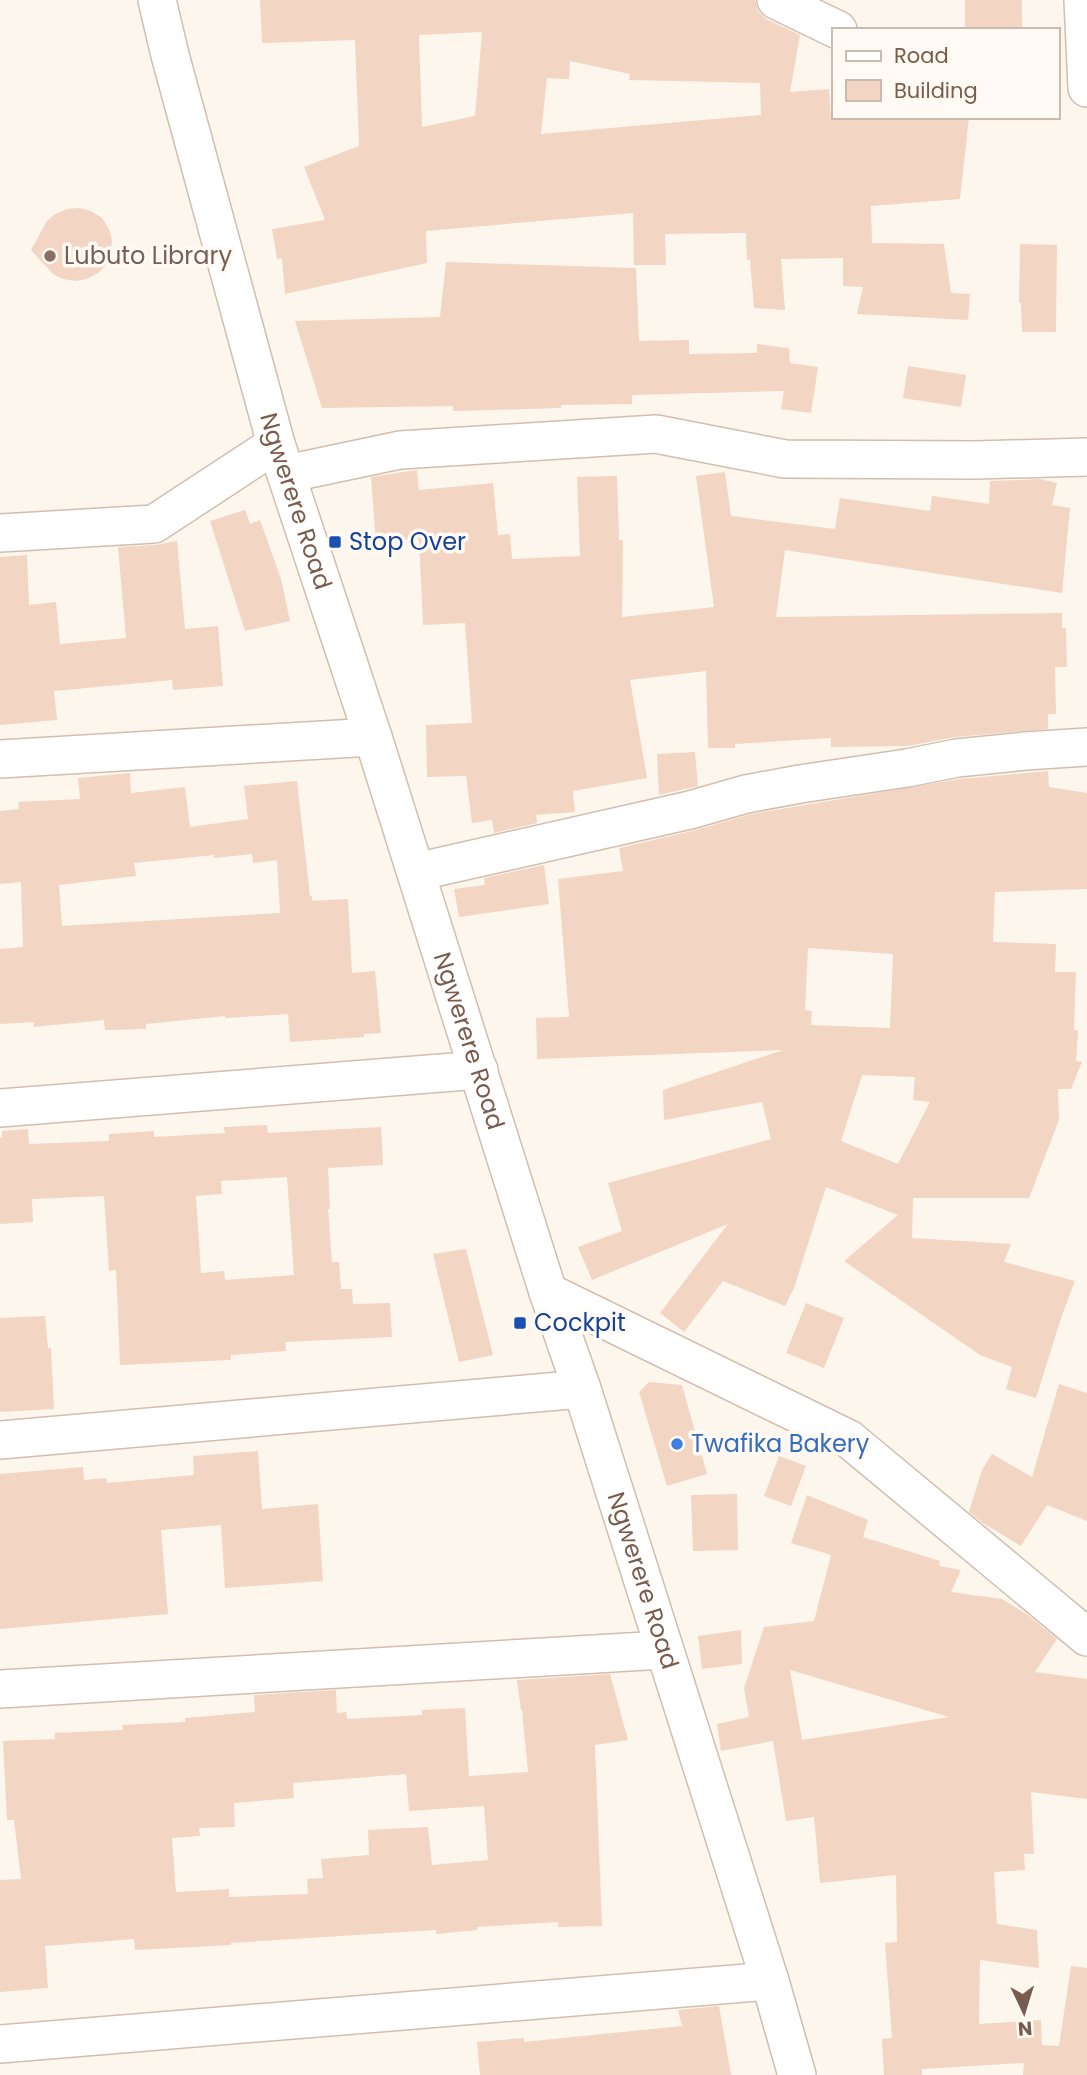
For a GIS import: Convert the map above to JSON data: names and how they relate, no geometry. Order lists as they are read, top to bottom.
{
  "streets": {
    "street": ["Ngwerere Road"]
  },
  "places": {
    "other": ["Lubuto Library", "Twafika Bakery"],
    "transit": ["Stop Over", "Cockpit"]
  },
  "legend": ["Road", "Building"],
  "north": "bottom"
}
